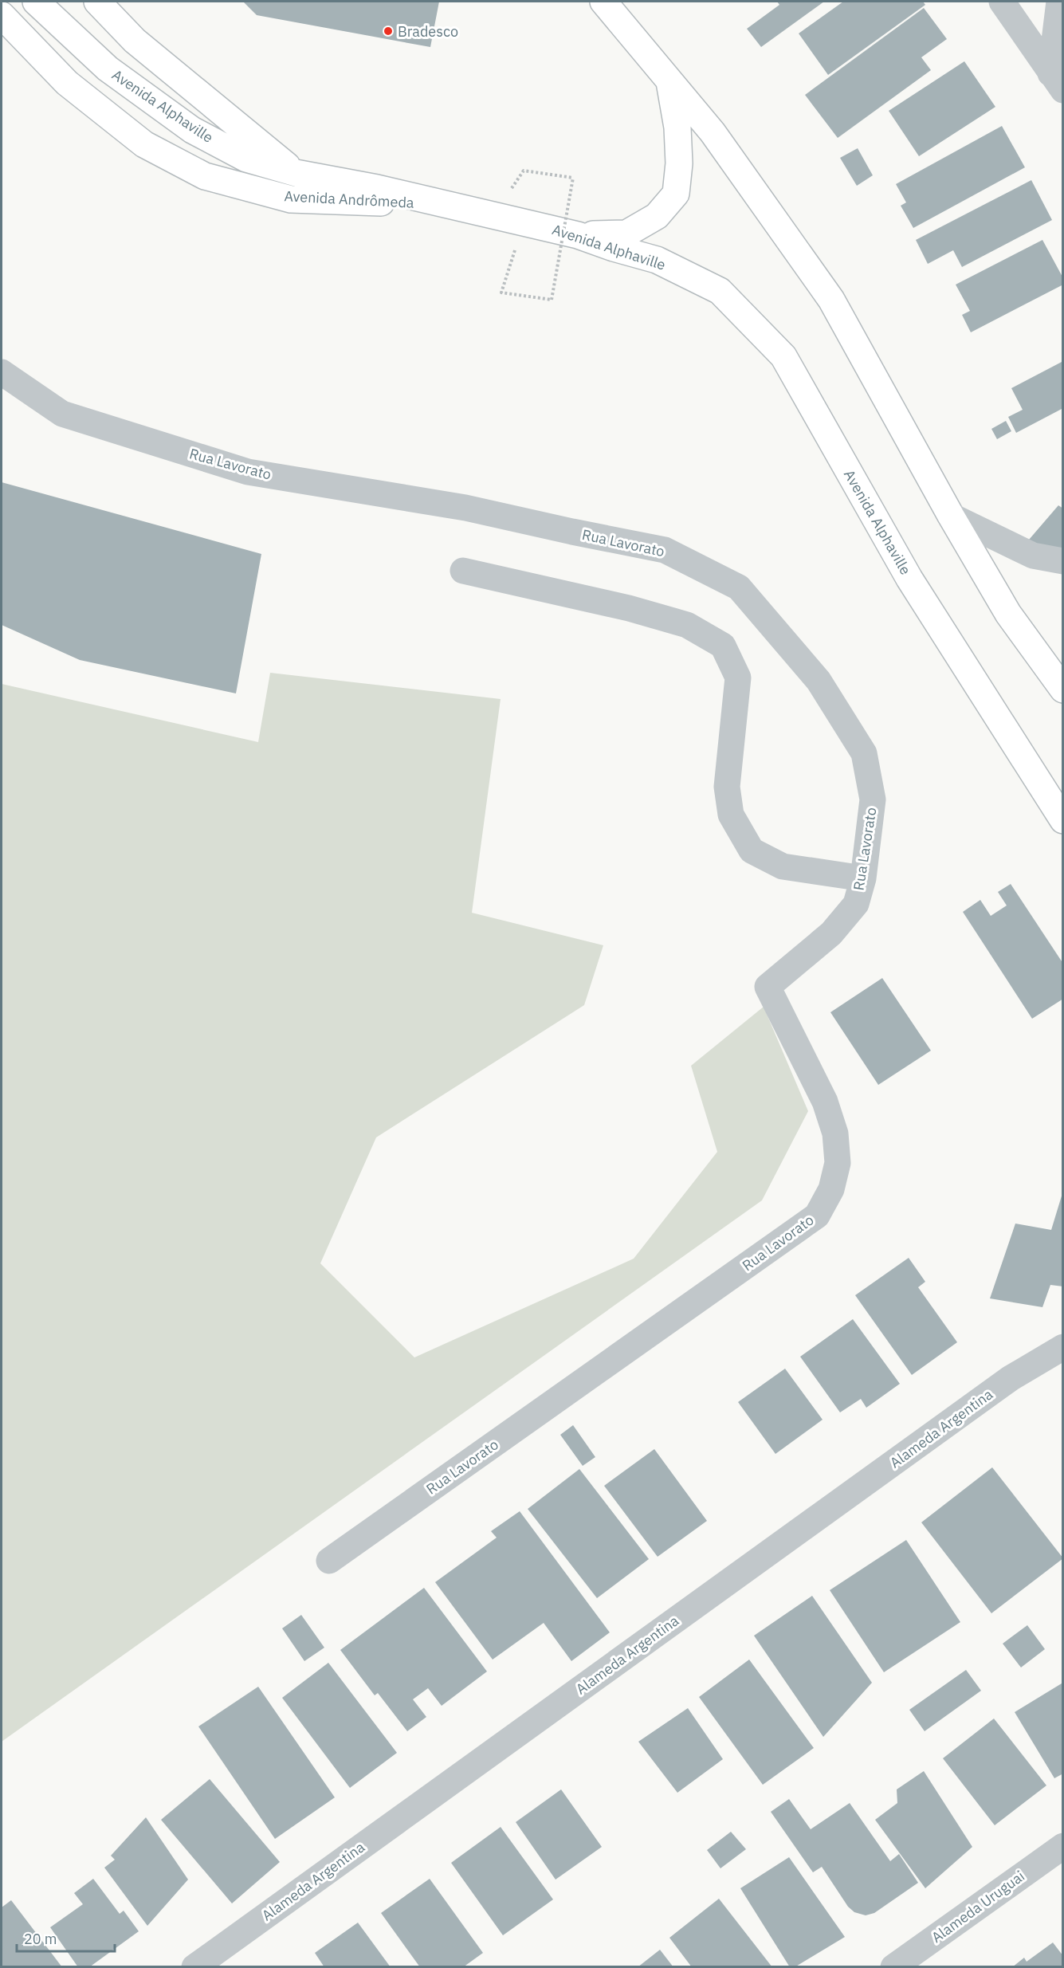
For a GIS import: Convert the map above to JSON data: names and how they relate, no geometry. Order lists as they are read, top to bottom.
{
  "streets": {
    "main road": ["Avenida Alphaville", "Avenida Andrômeda"],
    "street": ["Rua Lavorato", "Alameda Argentina", "Alameda Uruguai"]
  },
  "crossings": [
    ["Avenida Alphaville", "Avenida Andrômeda"]
  ],
  "places": ["Bradesco"],
  "scale_bar": "20 m"
}
